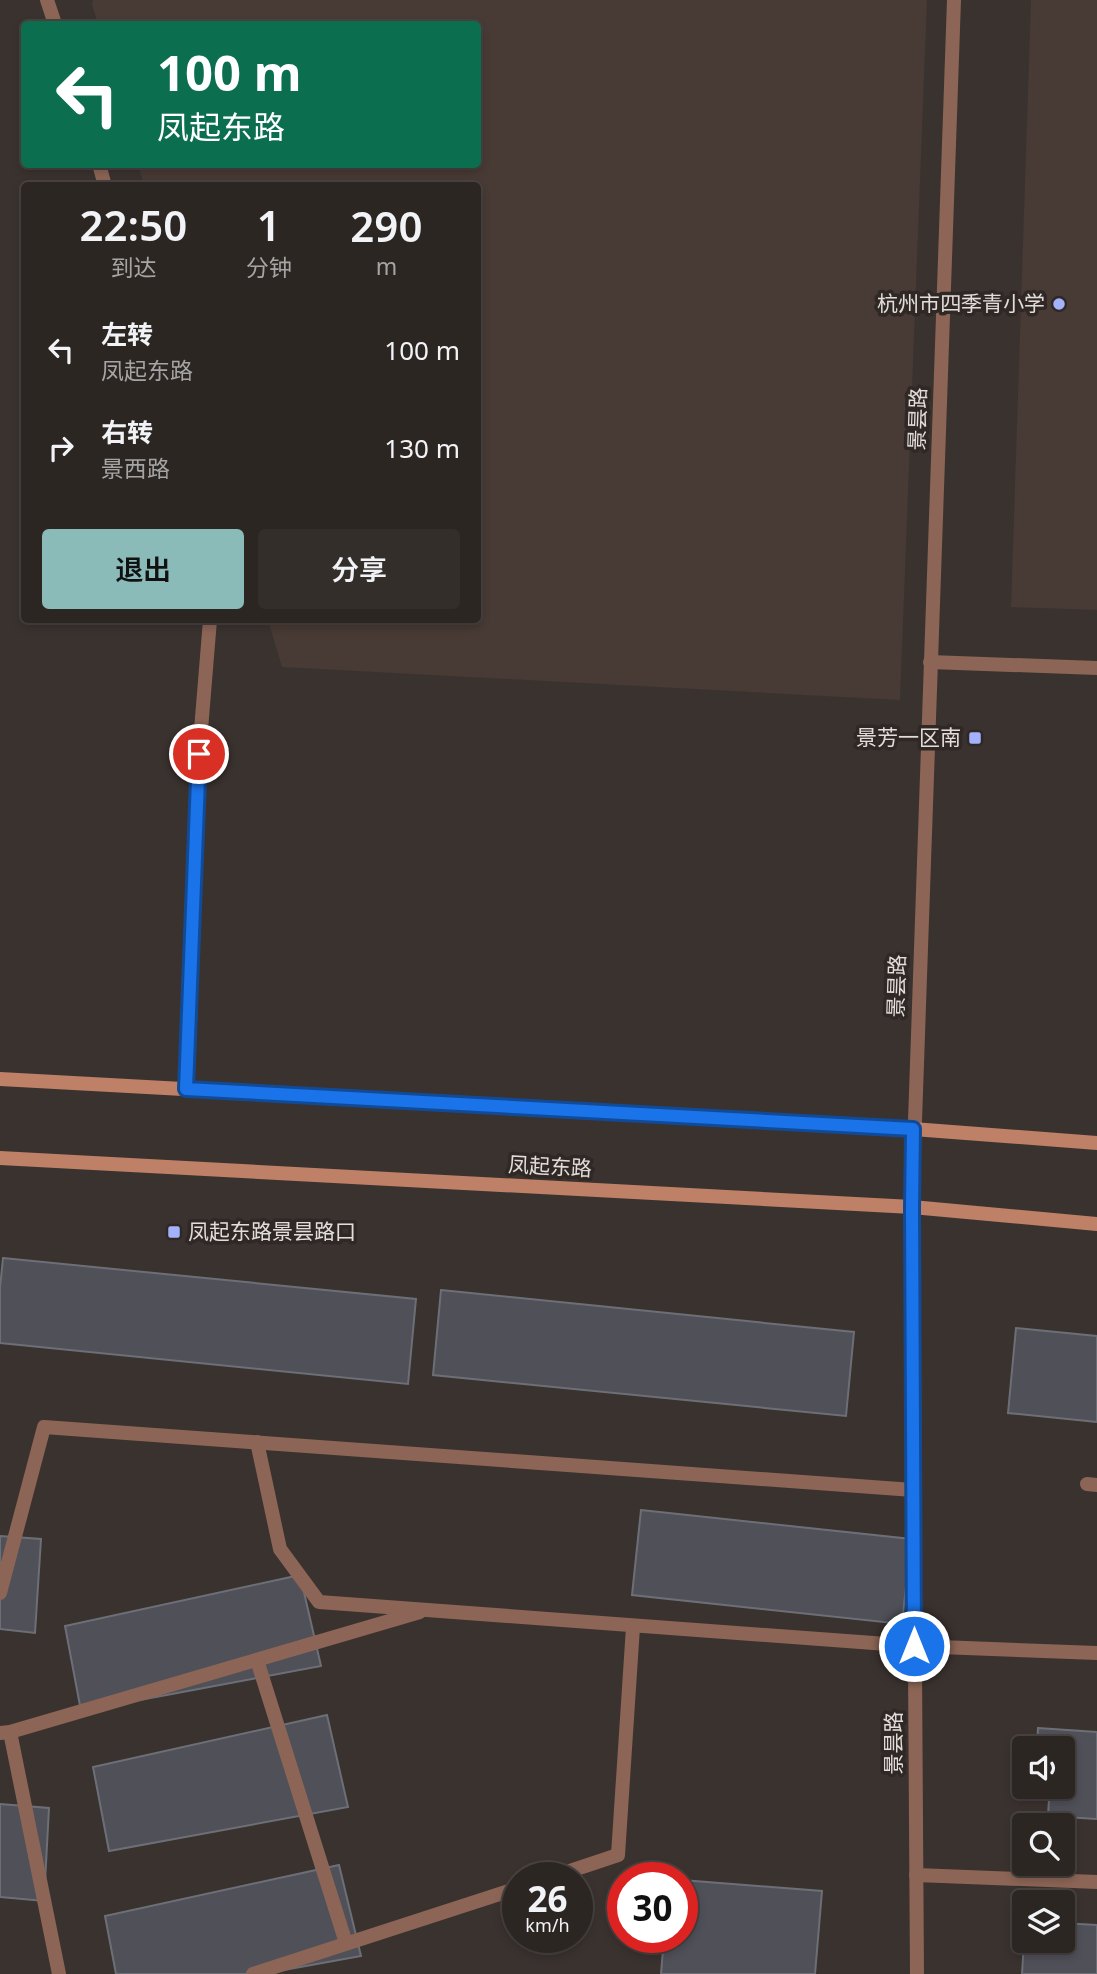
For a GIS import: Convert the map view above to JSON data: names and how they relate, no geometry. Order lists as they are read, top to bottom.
{
  "streets": {
    "main road": ["凤起东路"],
    "street": ["景昙路"]
  },
  "crossings": [
    ["景昙路", "凤起东路"]
  ],
  "places": {
    "other": ["杭州市四季青小学"],
    "transit": ["景芳一区南", "凤起东路景昙路口"]
  },
  "page": {
    "turn": ["100 m", "凤起东路"],
    "eta": [
      "22:50",
      "到达",
      "1",
      "分钟",
      "290",
      "m"
    ],
    "list": [
      {
        "name": "左转",
        "note": "凤起东路",
        "value": "100 m"
      },
      {
        "name": "右转",
        "note": "景西路",
        "value": "130 m"
      }
    ],
    "buttons": ["退出", "分享"],
    "speed": "26 km/h",
    "limit": "30"
  }
}
